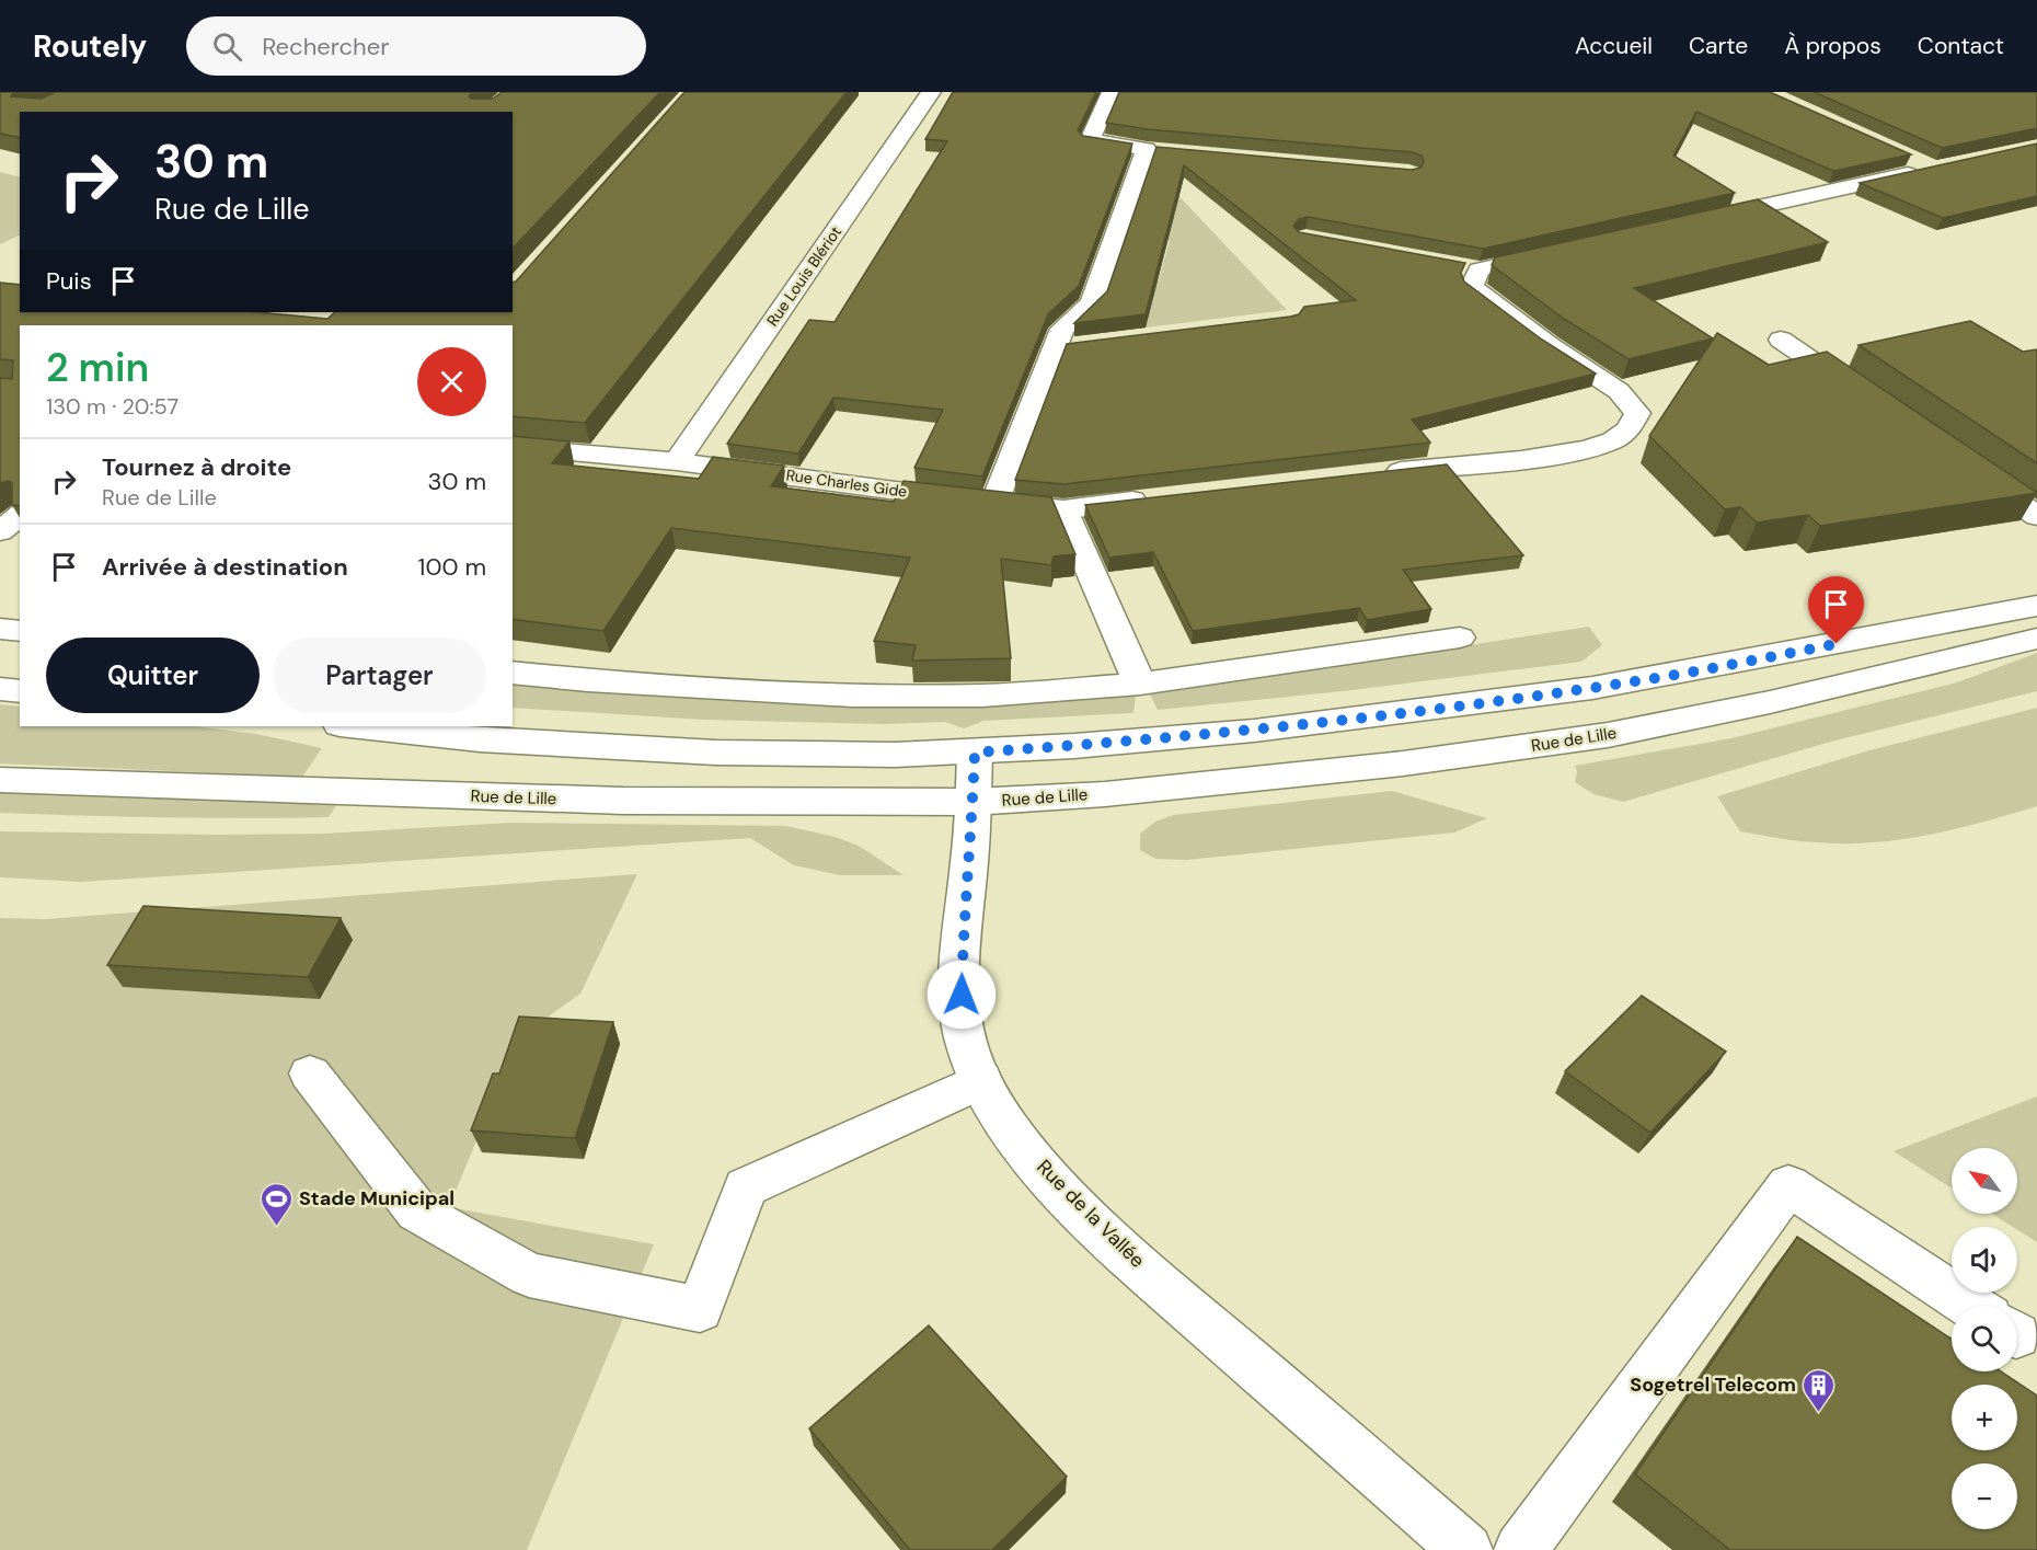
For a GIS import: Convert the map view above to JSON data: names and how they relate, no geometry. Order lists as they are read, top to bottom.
{
  "streets": {
    "street": [
      "Rue Louis Blériot",
      "Rue Charles Gide",
      "Rue de Lille",
      "Rue de la Vallée"
    ]
  },
  "crossings": [
    ["Rue Louis Blériot", "Rue Charles Gide"],
    ["Rue de Lille", "Rue de la Vallée"]
  ],
  "places": {
    "sports": ["Stade Municipal"],
    "building": ["Sogetrel Telecom"]
  },
  "north": "top left",
  "page": {
    "header": "Routely",
    "search": "Rechercher",
    "nav": [
      "Accueil",
      "Carte",
      "À propos",
      "Contact"
    ],
    "turn": ["30 m", "Rue de Lille"],
    "then": "Puis",
    "heading": ["2 min", "130 m · 20:57"],
    "list": [
      {
        "name": "Tournez à droite",
        "note": "Rue de Lille",
        "value": "30 m"
      },
      {
        "name": "Arrivée à destination",
        "value": "100 m"
      }
    ],
    "buttons": ["Quitter", "Partager"],
    "map_buttons": ["+", "−"]
  }
}
